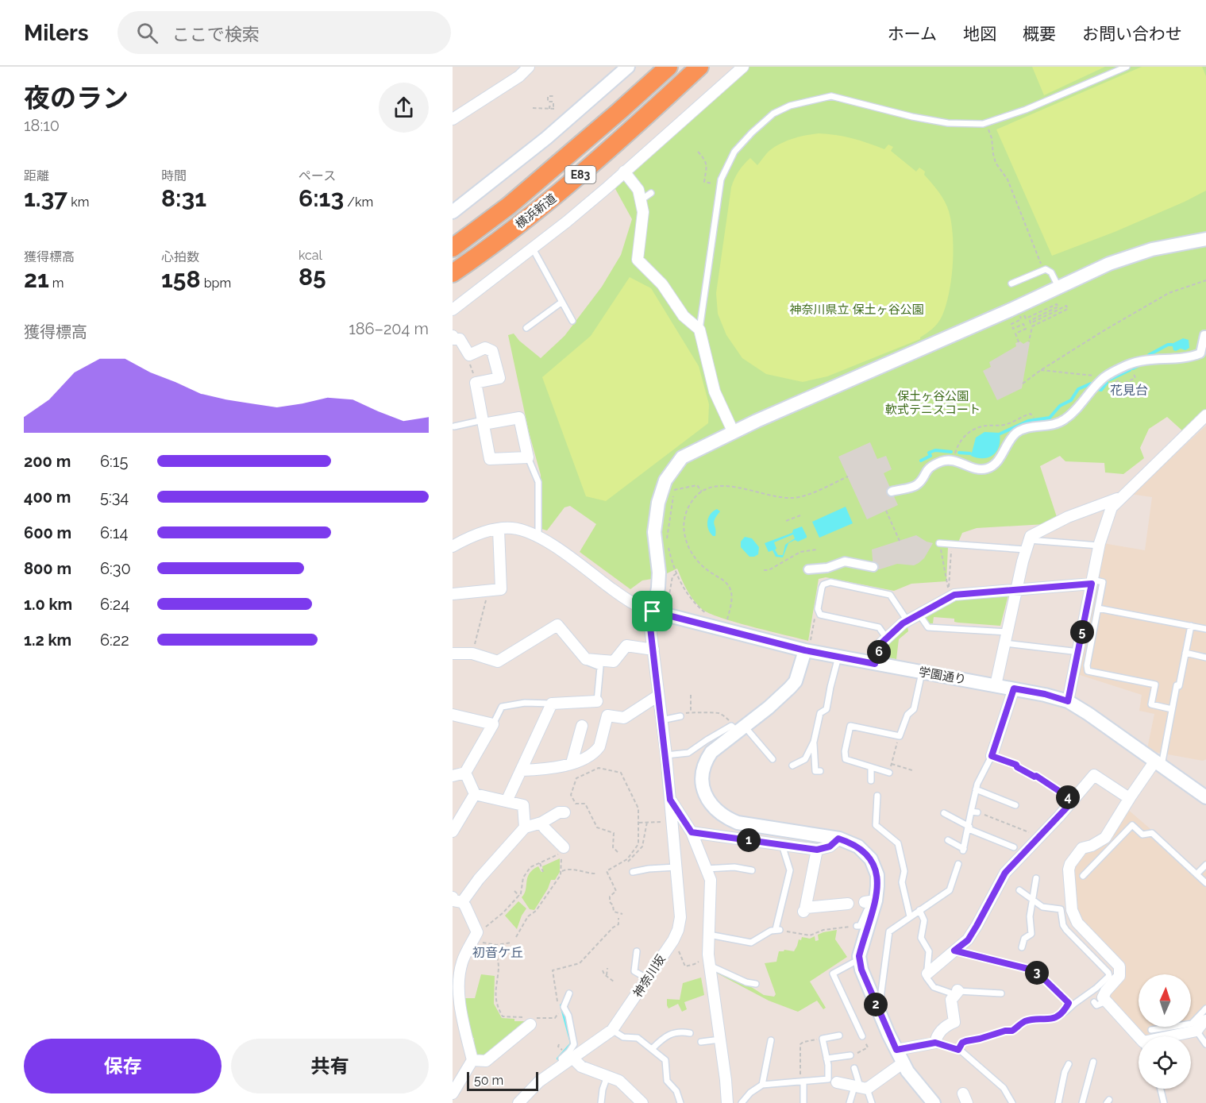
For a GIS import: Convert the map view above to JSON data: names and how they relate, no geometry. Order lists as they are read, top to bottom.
{
  "streets": {
    "highway": ["E83", "横浜新道"],
    "street": ["学園通り", "神奈川坂"]
  },
  "crossings": [
    ["学園通り", "神奈川坂"]
  ],
  "districts": ["花見台", "初音ケ丘"],
  "parks": ["神奈川県立 保土ヶ谷公園", "保土ヶ谷公園 軟式テニスコート"],
  "scale_bar": "50 m",
  "north": "top",
  "page": {
    "header": "Milers",
    "search": "ここで検索",
    "nav": [
      "ホーム",
      "地図",
      "概要",
      "お問い合わせ"
    ],
    "heading": ["夜のラン", "18:10"],
    "stats": [
      ["距離", "1.37 km"],
      ["時間", "8:31"],
      ["ペース", "6:13 /km"],
      ["獲得標高", "21 m"],
      ["心拍数", "158 bpm"],
      ["kcal", "85"]
    ],
    "chart": ["獲得標高", "186–204 m"],
    "list": [
      {
        "name": "200 m",
        "note": "6:15"
      },
      {
        "name": "400 m",
        "note": "5:34"
      },
      {
        "name": "600 m",
        "note": "6:14"
      },
      {
        "name": "800 m",
        "note": "6:30"
      },
      {
        "name": "1.0 km",
        "note": "6:24"
      },
      {
        "name": "1.2 km",
        "note": "6:22"
      }
    ],
    "pins": [
      "5",
      "6",
      "4",
      "1",
      "3",
      "2"
    ],
    "buttons": ["保存", "共有"],
    "scale": "50 m"
  }
}
